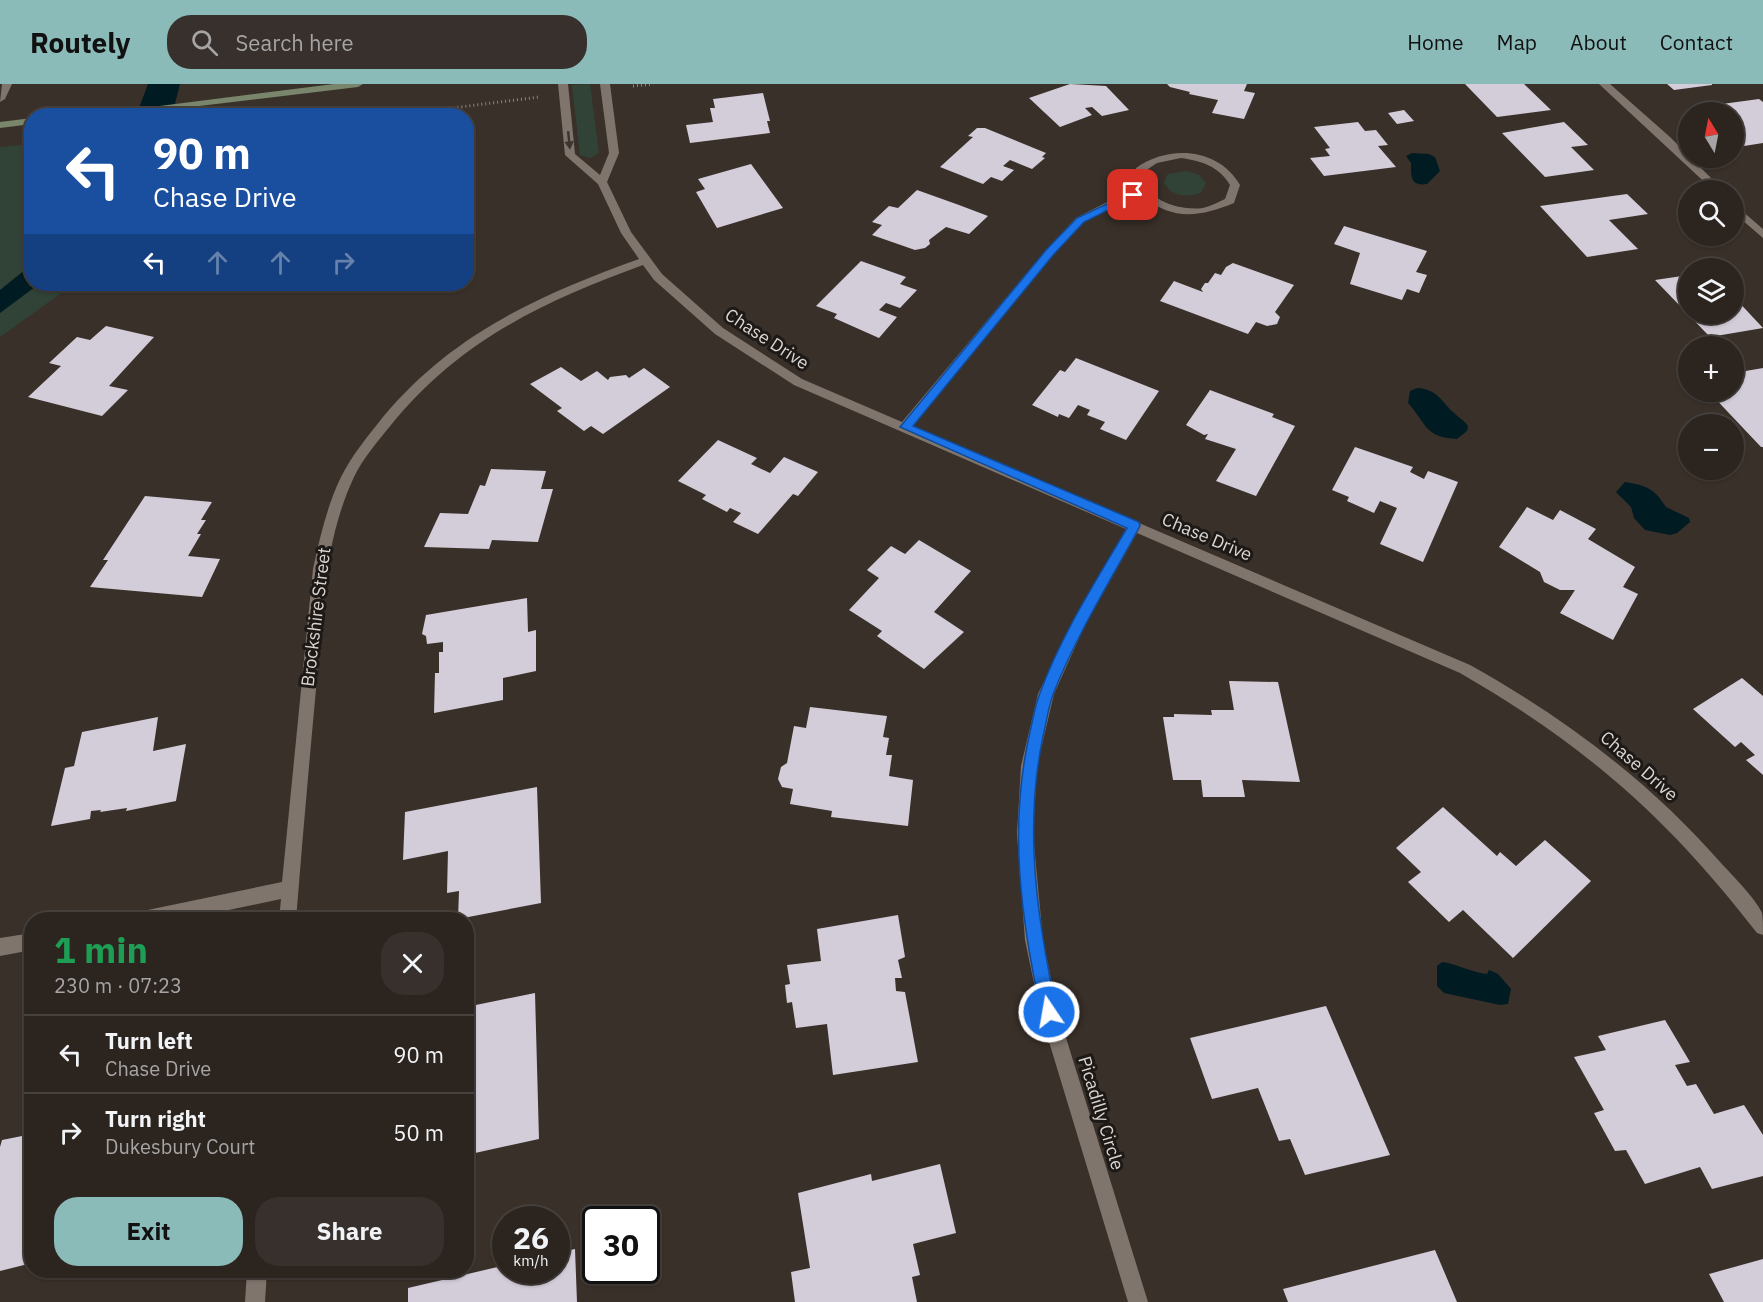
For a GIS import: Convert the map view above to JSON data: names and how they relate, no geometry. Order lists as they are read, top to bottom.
{
  "streets": {
    "street": ["Chase Drive", "Brockshire Street", "Picadilly Circle"]
  },
  "crossings": [
    ["Chase Drive", "Brockshire Street"],
    ["Chase Drive", "Picadilly Circle"]
  ],
  "north": "top",
  "page": {
    "header": "Routely",
    "search": "Search here",
    "nav": [
      "Home",
      "Map",
      "About",
      "Contact"
    ],
    "map_buttons": ["+", "−"],
    "turn": ["90 m", "Chase Drive"],
    "heading": ["1 min", "230 m · 07:23"],
    "list": [
      {
        "name": "Turn left",
        "note": "Chase Drive",
        "value": "90 m"
      },
      {
        "name": "Turn right",
        "note": "Dukesbury Court",
        "value": "50 m"
      }
    ],
    "buttons": ["Exit", "Share"],
    "speed": "26 km/h",
    "limit": "30"
  }
}
